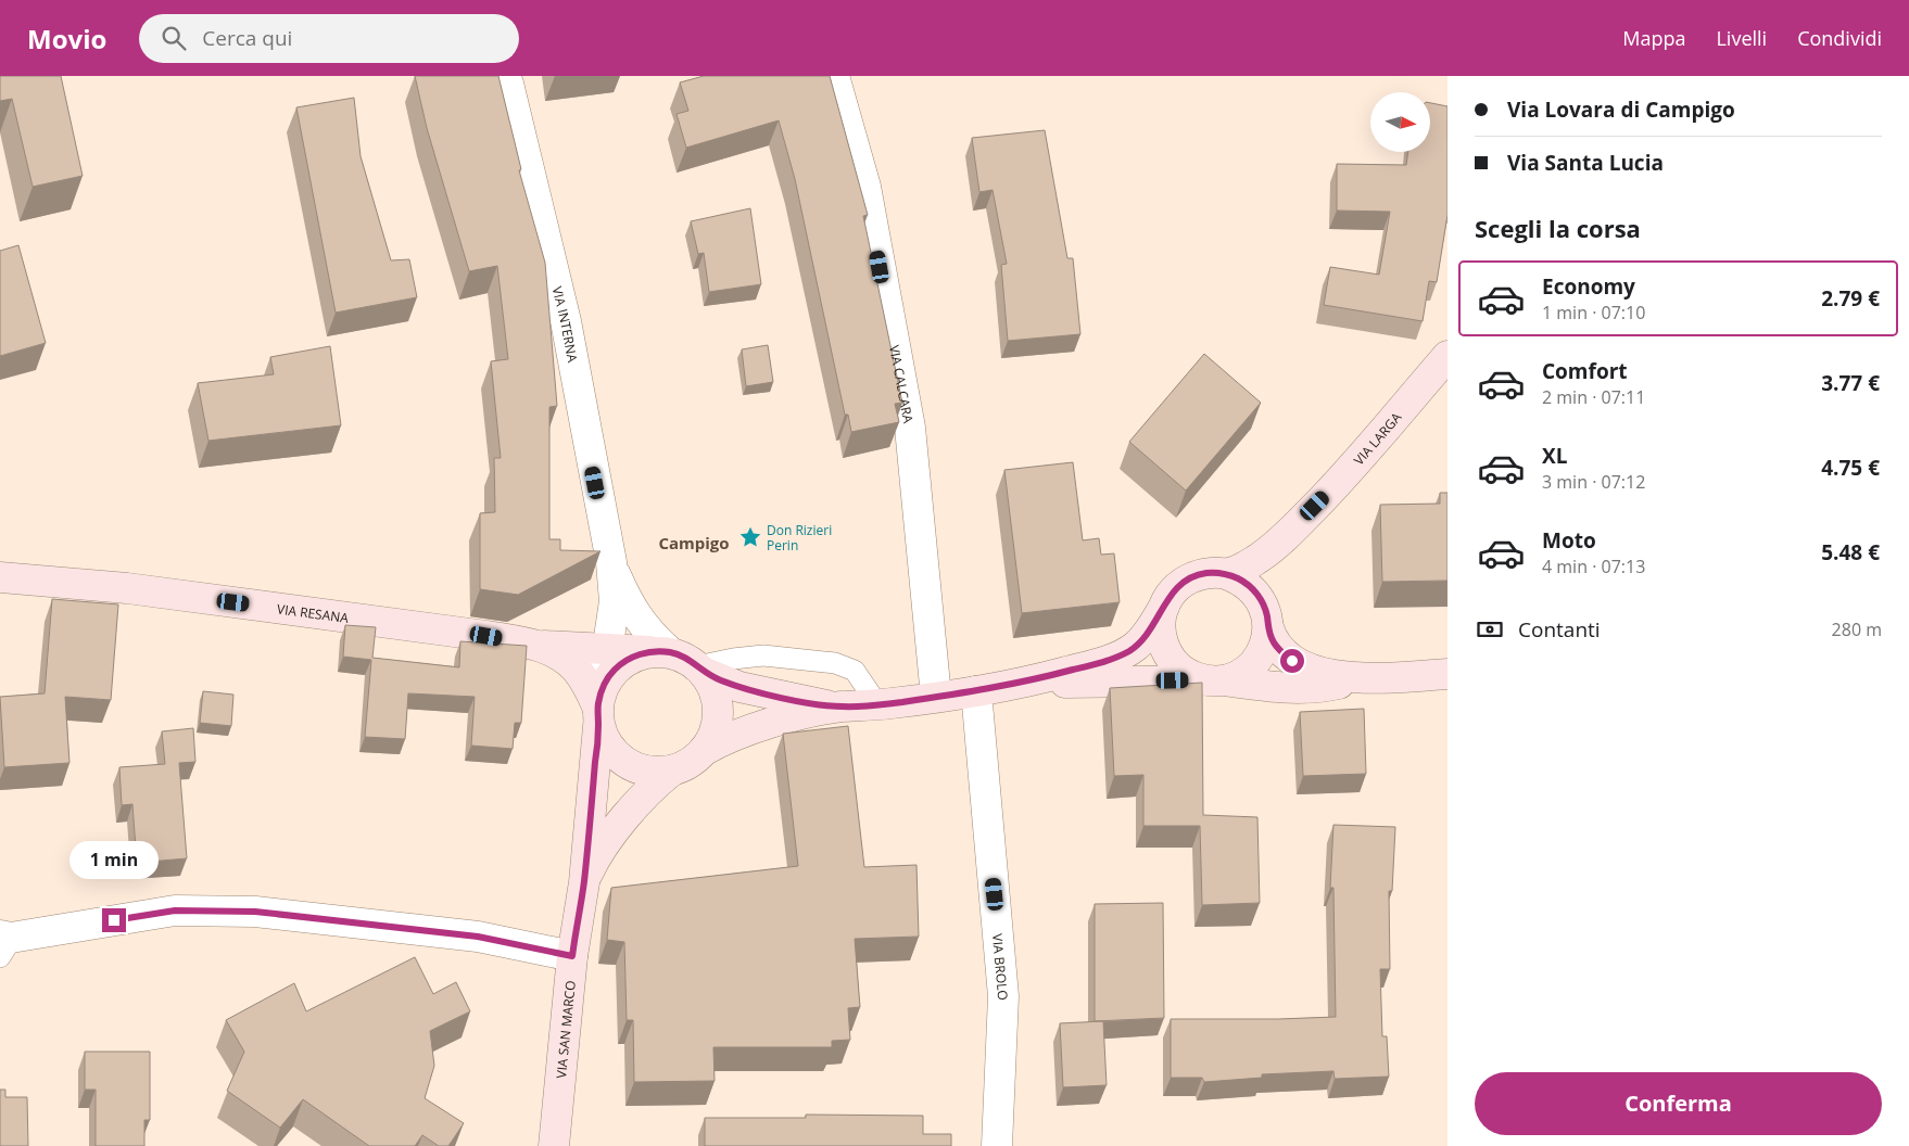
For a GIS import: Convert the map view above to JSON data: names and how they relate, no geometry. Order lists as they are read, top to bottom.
{
  "streets": {
    "street": [
      "VIA INTERNA",
      "VIA CALCARA",
      "VIA LARGA",
      "VIA RESANA",
      "VIA BROLO",
      "VIA SAN MARCO"
    ]
  },
  "crossings": [
    ["VIA INTERNA", "VIA RESANA"],
    ["VIA INTERNA", "VIA SAN MARCO"],
    ["VIA RESANA", "VIA SAN MARCO"]
  ],
  "districts": ["Campigo"],
  "places": {
    "place": ["Don Rizieri Perin"]
  },
  "north": "right",
  "page": {
    "header": "Movio",
    "search": "Cerca qui",
    "nav": ["Mappa", "Livelli", "Condividi"],
    "banner": ["Via Lovara di Campigo", "Via Santa Lucia"],
    "heading": "Scegli la corsa",
    "list": [
      {
        "name": "Economy",
        "note": "1 min · 07:10",
        "value": "2.79 €"
      },
      {
        "name": "Comfort",
        "note": "2 min · 07:11",
        "value": "3.77 €"
      },
      {
        "name": "XL",
        "note": "3 min · 07:12",
        "value": "4.75 €"
      },
      {
        "name": "Moto",
        "note": "4 min · 07:13",
        "value": "5.48 €"
      }
    ],
    "pay": ["Contanti", "280 m"],
    "bubble": "1 min",
    "buttons": "Conferma"
  }
}
